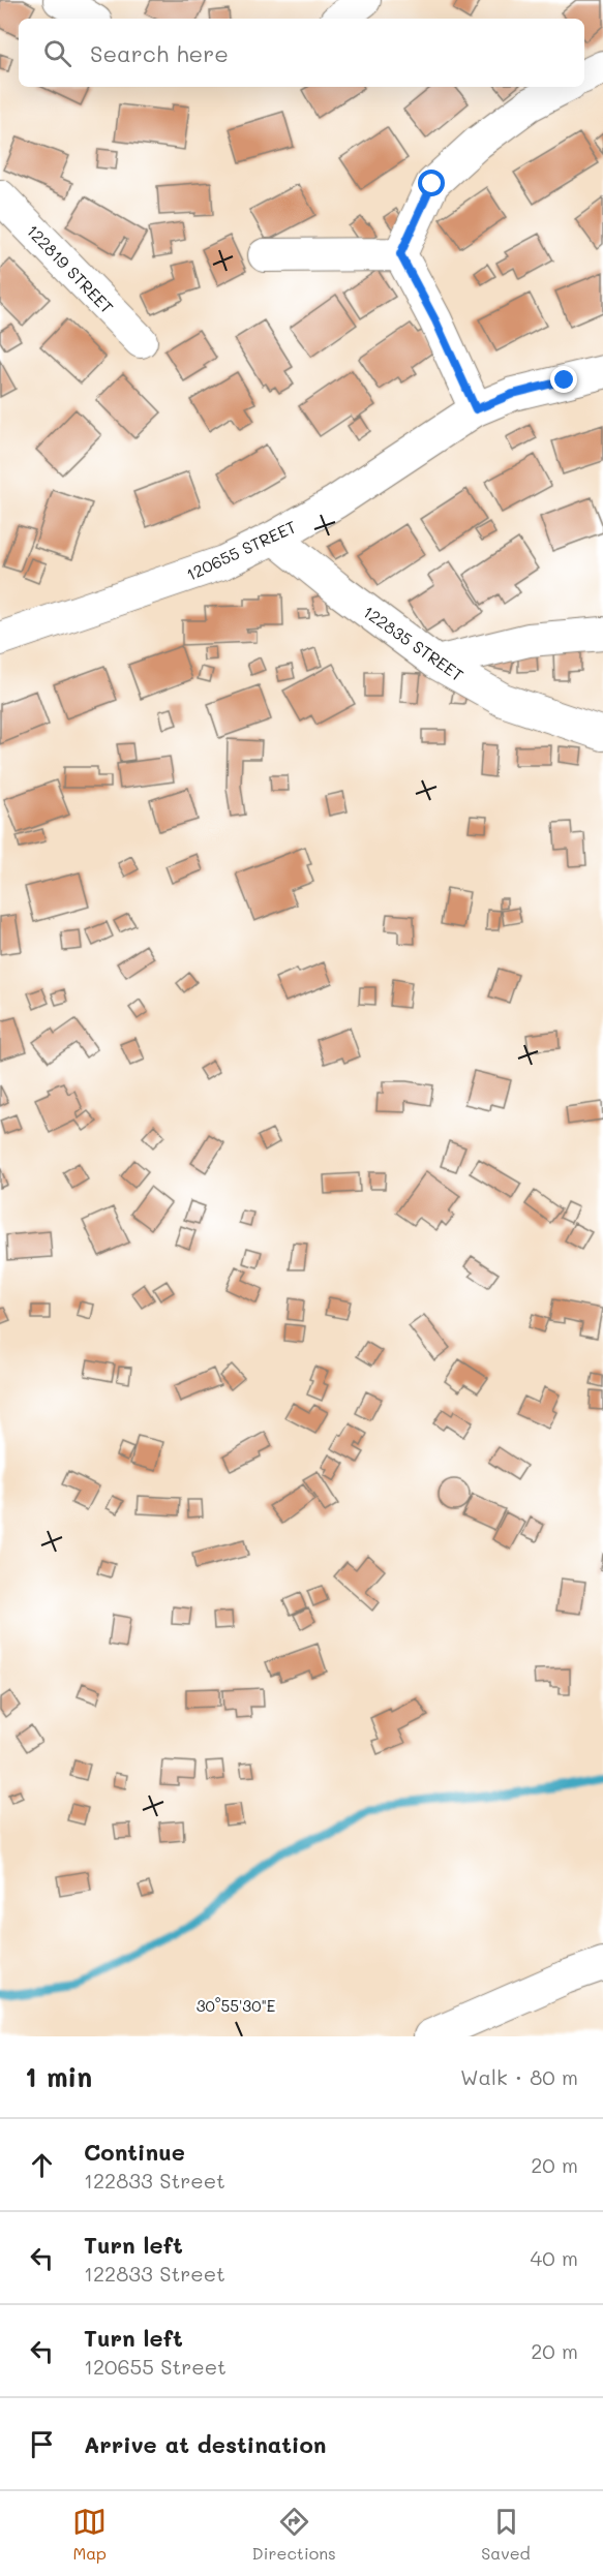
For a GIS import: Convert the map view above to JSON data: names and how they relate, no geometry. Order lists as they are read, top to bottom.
{
  "streets": {
    "street": ["122819 STREET", "120655 STREET", "122835 STREET"]
  },
  "crossings": [
    ["120655 STREET", "122835 STREET"]
  ],
  "page": {
    "search": "Search here",
    "heading": ["1 min", "Walk · 80 m"],
    "list": [
      ["Continue", "122833 Street", "20 m"],
      ["Turn left", "122833 Street", "40 m"],
      ["Turn left", "120655 Street", "20 m"],
      "Arrive at destination"
    ],
    "nav": ["Map", "Directions", "Saved"]
  },
  "coordinates": ["30°55'30\"E"]
}
